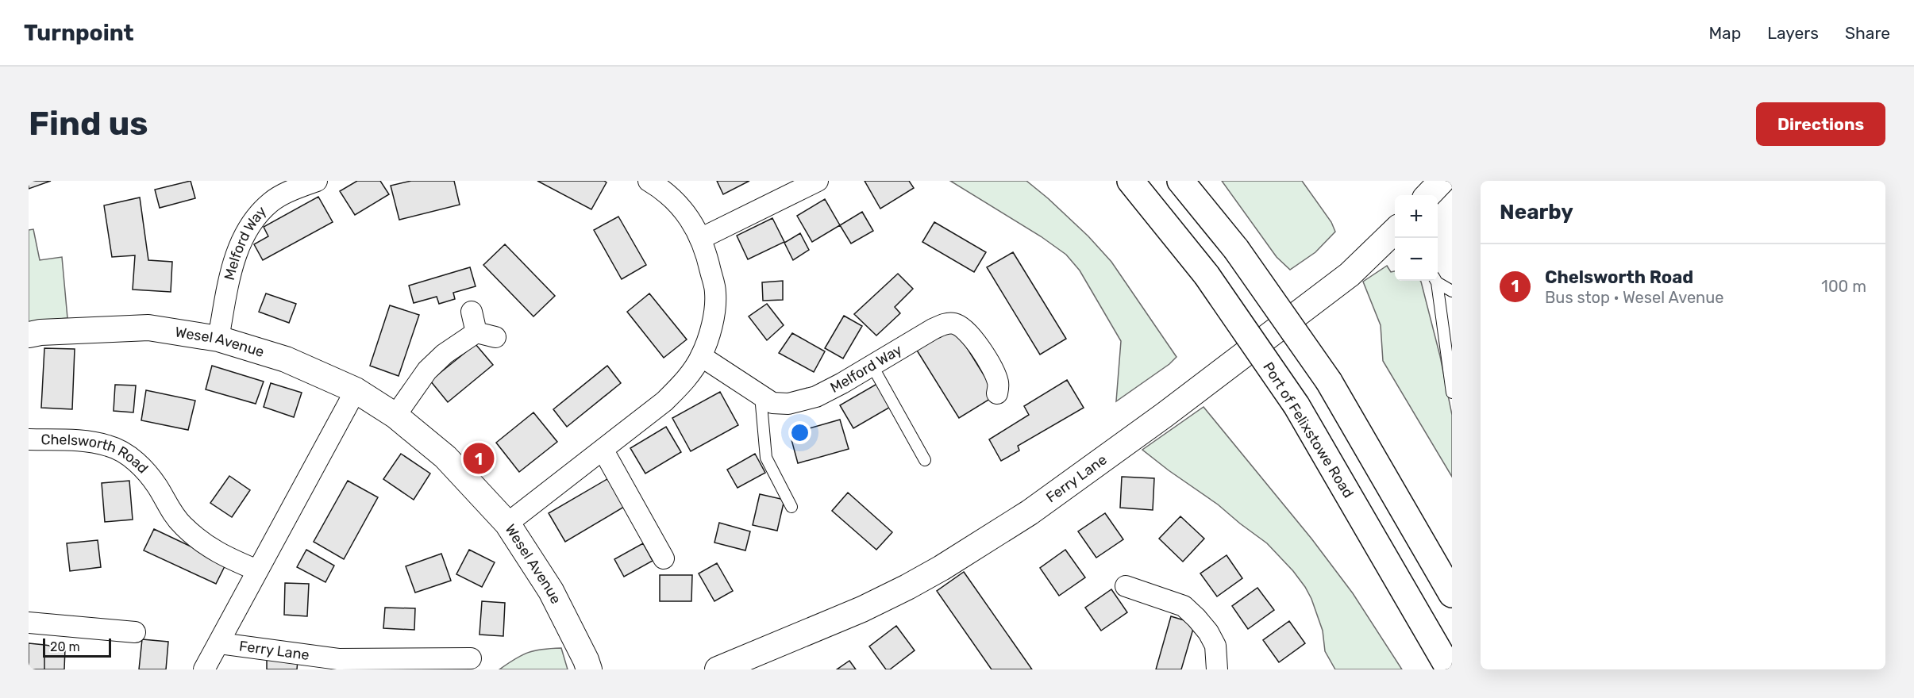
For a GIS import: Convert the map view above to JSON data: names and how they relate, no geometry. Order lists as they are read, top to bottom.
{
  "streets": {
    "highway": ["Port of Felixstowe Road"],
    "street": [
      "Melford Way",
      "Wesel Avenue",
      "Chelsworth Road",
      "Ferry Lane"
    ]
  },
  "crossings": [
    ["Melford Way", "Wesel Avenue"]
  ],
  "scale_bar": "20 m",
  "page": {
    "header": "Turnpoint",
    "nav": ["Map", "Layers", "Share"],
    "buttons": "Directions",
    "title": "Find us",
    "heading": "Nearby",
    "map_buttons": ["+", "−"],
    "list": [
      {
        "mark": "1",
        "name": "Chelsworth Road",
        "note": "Bus stop · Wesel Avenue",
        "value": "100 m"
      }
    ],
    "pins": "1",
    "scale": "20 m"
  }
}
